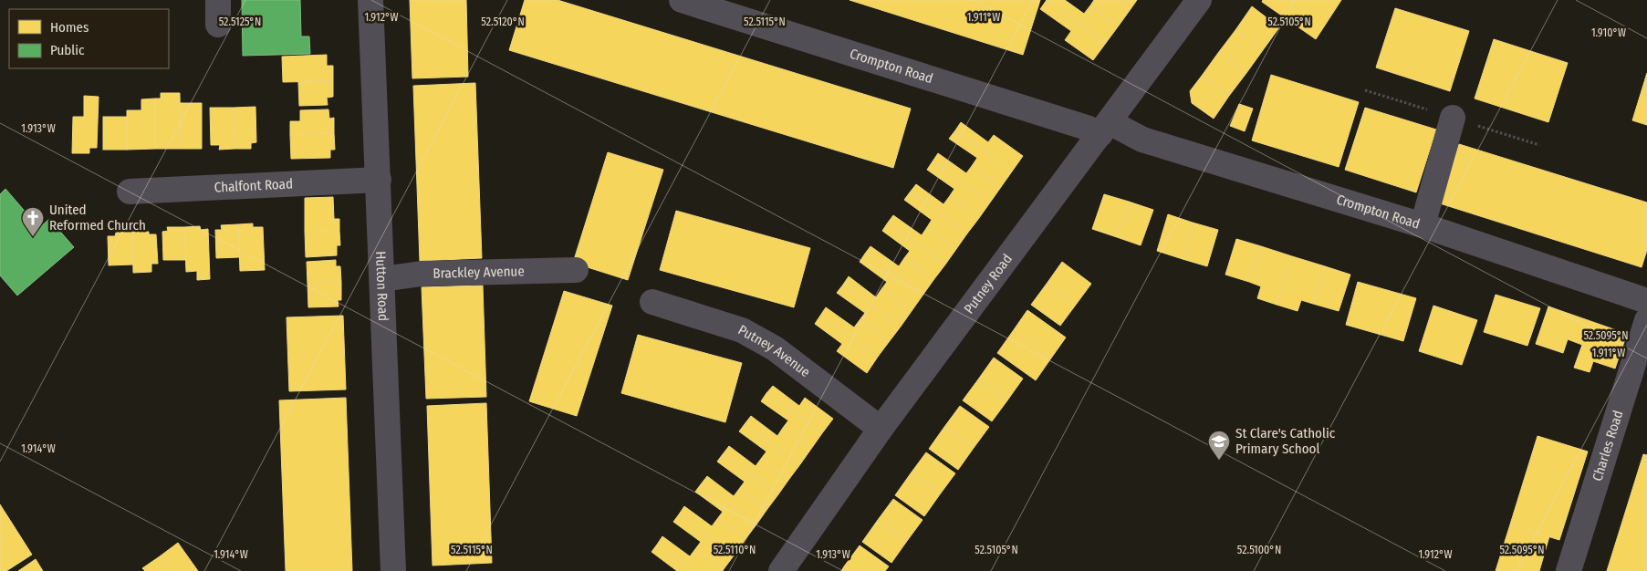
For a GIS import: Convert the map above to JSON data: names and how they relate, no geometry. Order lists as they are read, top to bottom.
{
  "streets": {
    "street": [
      "Crompton Road",
      "Chalfont Road",
      "Brackley Avenue",
      "Putney Road",
      "Hutton Road",
      "Putney Avenue",
      "Charles Road"
    ]
  },
  "crossings": [
    ["Crompton Road", "Putney Road"],
    ["Chalfont Road", "Hutton Road"],
    ["Brackley Avenue", "Hutton Road"],
    ["Putney Road", "Putney Avenue"]
  ],
  "places": {
    "church": ["United Reformed Church"],
    "school or university": ["St Clare's Catholic Primary School"]
  },
  "legend": ["Homes", "Public"],
  "coordinates": [
    "1.912°W",
    "1.911°W",
    "52.5105°N",
    "52.5125°N",
    "52.5120°N",
    "52.5115°N",
    "1.910°W",
    "1.913°W",
    "52.5095°N",
    "1.914°W",
    "52.5110°N",
    "52.5100°N"
  ]
}
